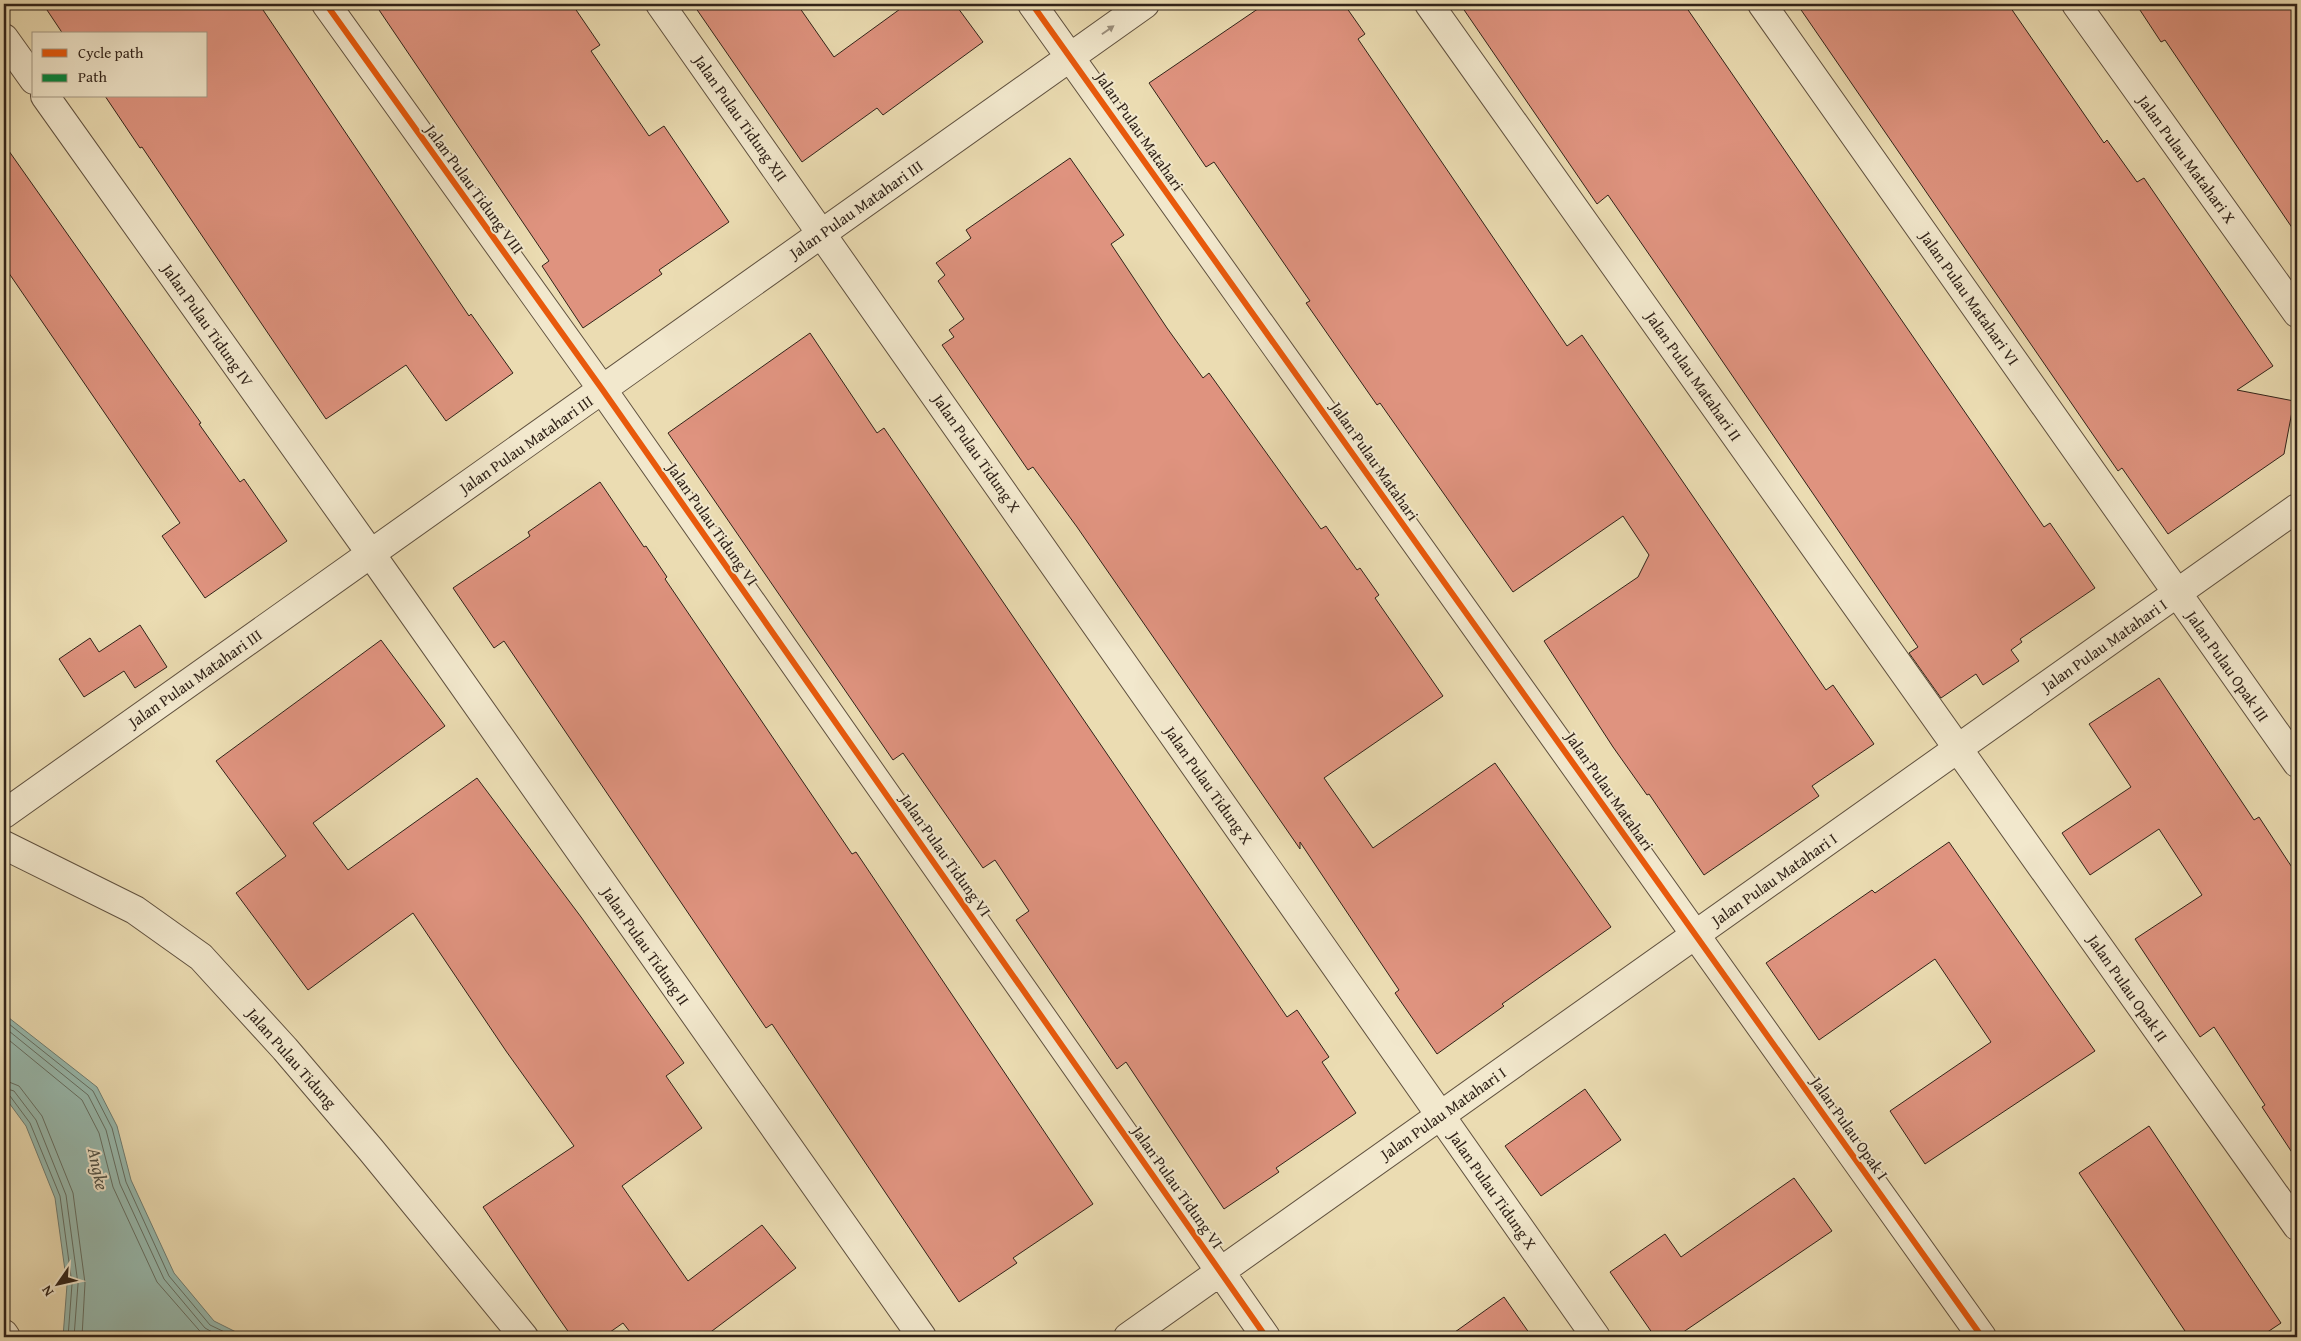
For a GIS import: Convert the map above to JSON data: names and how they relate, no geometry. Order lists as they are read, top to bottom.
{
  "streets": {
    "street": [
      "Jalan Pulau Tidung XII",
      "Jalan Pulau Matahari",
      "Jalan Pulau Matahari X",
      "Jalan Pulau Tidung VIII",
      "Jalan Pulau Matahari III",
      "Jalan Pulau Matahari VI",
      "Jalan Pulau Tidung IV",
      "Jalan Pulau Matahari II",
      "Jalan Pulau Tidung X",
      "Jalan Pulau Tidung VI",
      "Jalan Pulau Matahari I",
      "Jalan Pulau Opak III",
      "Jalan Pulau Tidung II",
      "Jalan Pulau Opak II",
      "Jalan Pulau Tidung",
      "Jalan Pulau Opak I"
    ]
  },
  "crossings": [
    ["Jalan Pulau Tidung XII", "Jalan Pulau Matahari III"],
    ["Jalan Pulau Tidung XII", "Jalan Pulau Tidung X"],
    ["Jalan Pulau Matahari", "Jalan Pulau Matahari III"],
    ["Jalan Pulau Matahari", "Jalan Pulau Matahari I"],
    ["Jalan Pulau Matahari", "Jalan Pulau Opak I"],
    ["Jalan Pulau Tidung VIII", "Jalan Pulau Matahari III"],
    ["Jalan Pulau Tidung VIII", "Jalan Pulau Tidung VI"],
    ["Jalan Pulau Matahari III", "Jalan Pulau Tidung IV"],
    ["Jalan Pulau Matahari III", "Jalan Pulau Tidung X"],
    ["Jalan Pulau Matahari III", "Jalan Pulau Tidung VI"],
    ["Jalan Pulau Matahari III", "Jalan Pulau Tidung II"],
    ["Jalan Pulau Matahari VI", "Jalan Pulau Matahari I"],
    ["Jalan Pulau Matahari VI", "Jalan Pulau Opak III"],
    ["Jalan Pulau Tidung IV", "Jalan Pulau Tidung II"],
    ["Jalan Pulau Matahari II", "Jalan Pulau Matahari I"],
    ["Jalan Pulau Matahari II", "Jalan Pulau Opak II"],
    ["Jalan Pulau Tidung X", "Jalan Pulau Matahari I"],
    ["Jalan Pulau Tidung VI", "Jalan Pulau Matahari I"],
    ["Jalan Pulau Matahari I", "Jalan Pulau Opak III"],
    ["Jalan Pulau Matahari I", "Jalan Pulau Opak II"],
    ["Jalan Pulau Matahari I", "Jalan Pulau Opak I"]
  ],
  "water": ["Angke"],
  "legend": ["Cycle path", "Path"],
  "north": "bottom left"
}
